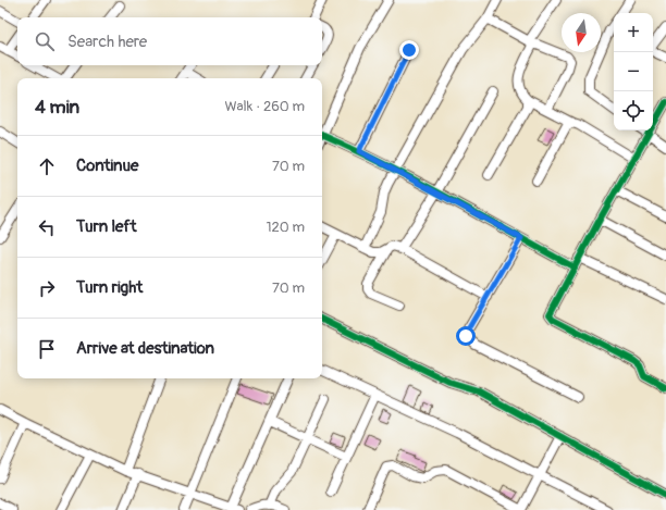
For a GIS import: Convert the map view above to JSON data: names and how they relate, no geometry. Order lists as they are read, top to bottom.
{
  "north": "bottom",
  "page": {
    "map_buttons": ["+", "−"],
    "search": "Search here",
    "heading": ["4 min", "Walk · 260 m"],
    "list": [
      ["Continue", "70 m"],
      ["Turn left", "120 m"],
      ["Turn right", "70 m"],
      "Arrive at destination"
    ]
  }
}
